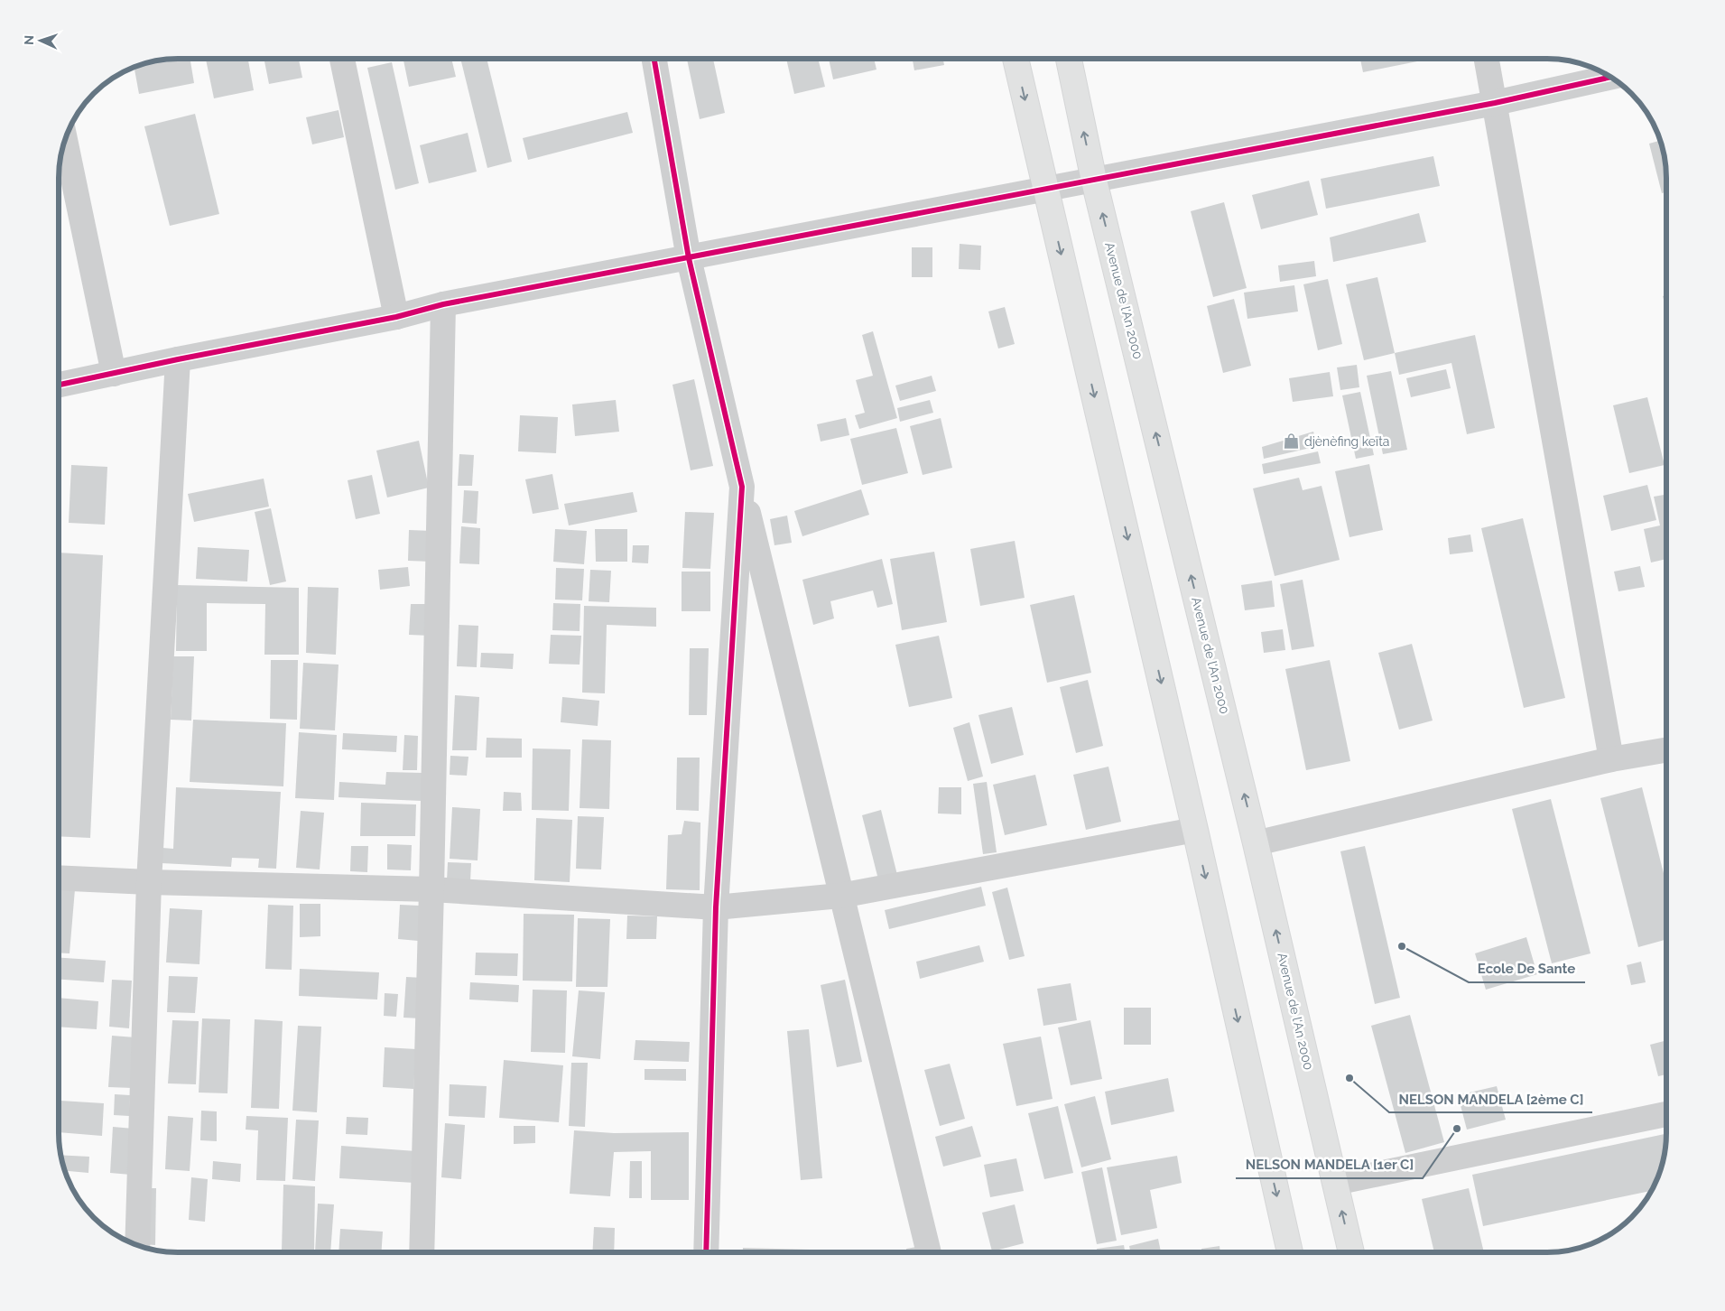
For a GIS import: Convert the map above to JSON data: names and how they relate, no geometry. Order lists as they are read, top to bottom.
{
  "streets": {
    "main road": ["Avenue de l'An 2000"]
  },
  "places": {
    "shop": ["djènèfing keïta"],
    "other": ["Ecole De Sante", "NELSON MANDELA [2ème C]", "NELSON MANDELA [1er C]"]
  },
  "north": "left"
}
